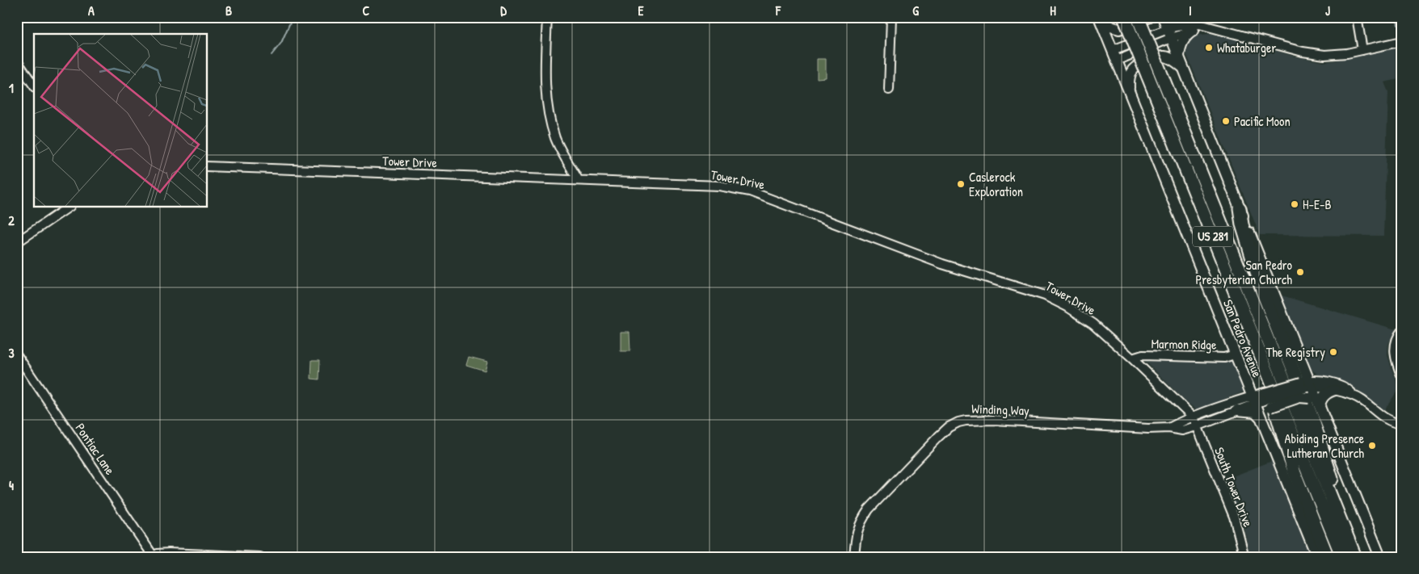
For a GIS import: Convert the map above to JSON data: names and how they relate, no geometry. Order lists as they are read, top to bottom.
{
  "streets": {
    "highway": ["US 281"],
    "main road": ["San Pedro Avenue"],
    "street": [
      "Tower Drive",
      "Marmon Ridge",
      "Winding Way",
      "Pontiac Lane",
      "South Tower Drive"
    ]
  },
  "crossings": [
    ["Tower Drive", "Marmon Ridge"],
    ["Tower Drive", "Winding Way"],
    ["Tower Drive", "South Tower Drive"],
    ["San Pedro Avenue", "Marmon Ridge"],
    ["San Pedro Avenue", "Winding Way"],
    ["Winding Way", "South Tower Drive"]
  ],
  "places": [
    "Whataburger",
    "Pacific Moon",
    "Caslerock Exploration",
    "H-E-B",
    "San Pedro Presbyterian Church",
    "The Registry",
    "Abiding Presence Lutheran Church"
  ],
  "grid": {
    "columns": [
      "A",
      "B",
      "C",
      "D",
      "E",
      "F",
      "G",
      "H",
      "I",
      "J"
    ],
    "rows": [
      "1",
      "2",
      "3",
      "4"
    ]
  }
}
